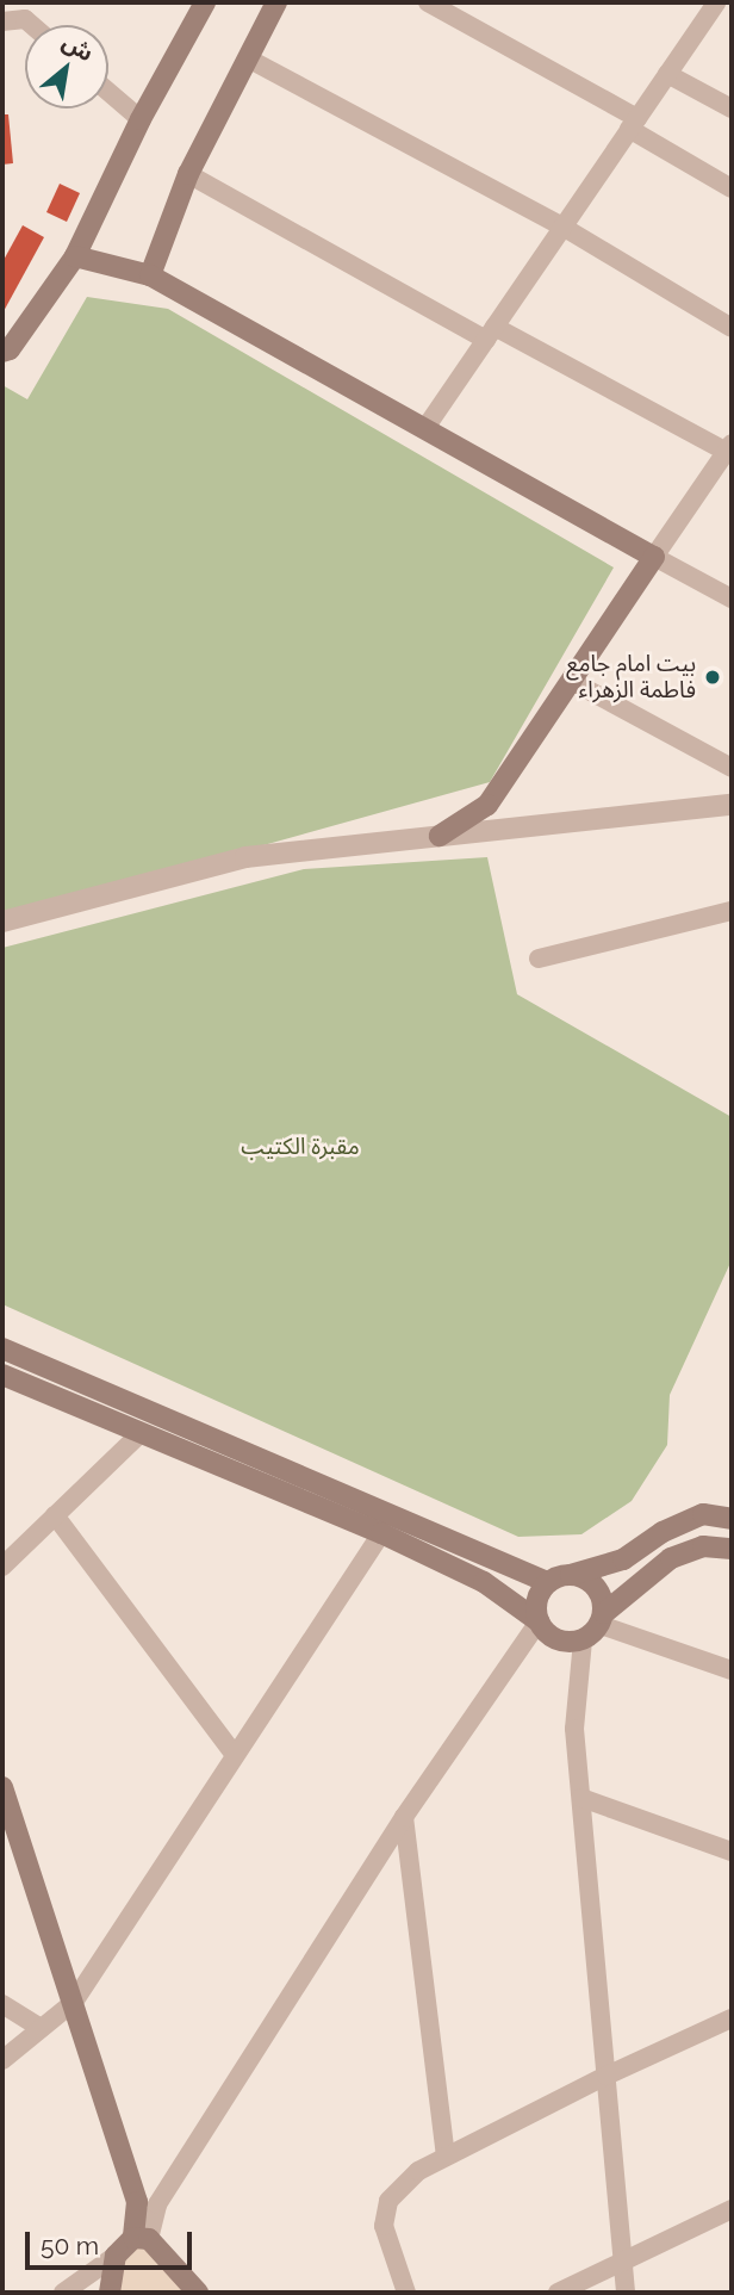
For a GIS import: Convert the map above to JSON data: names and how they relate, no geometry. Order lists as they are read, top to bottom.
{
  "parks": ["مقبرة الكتيب"],
  "places": ["بيت امام جامع فاطمة الزهراء"],
  "scale_bar": "50 m",
  "north": "top right"
}
